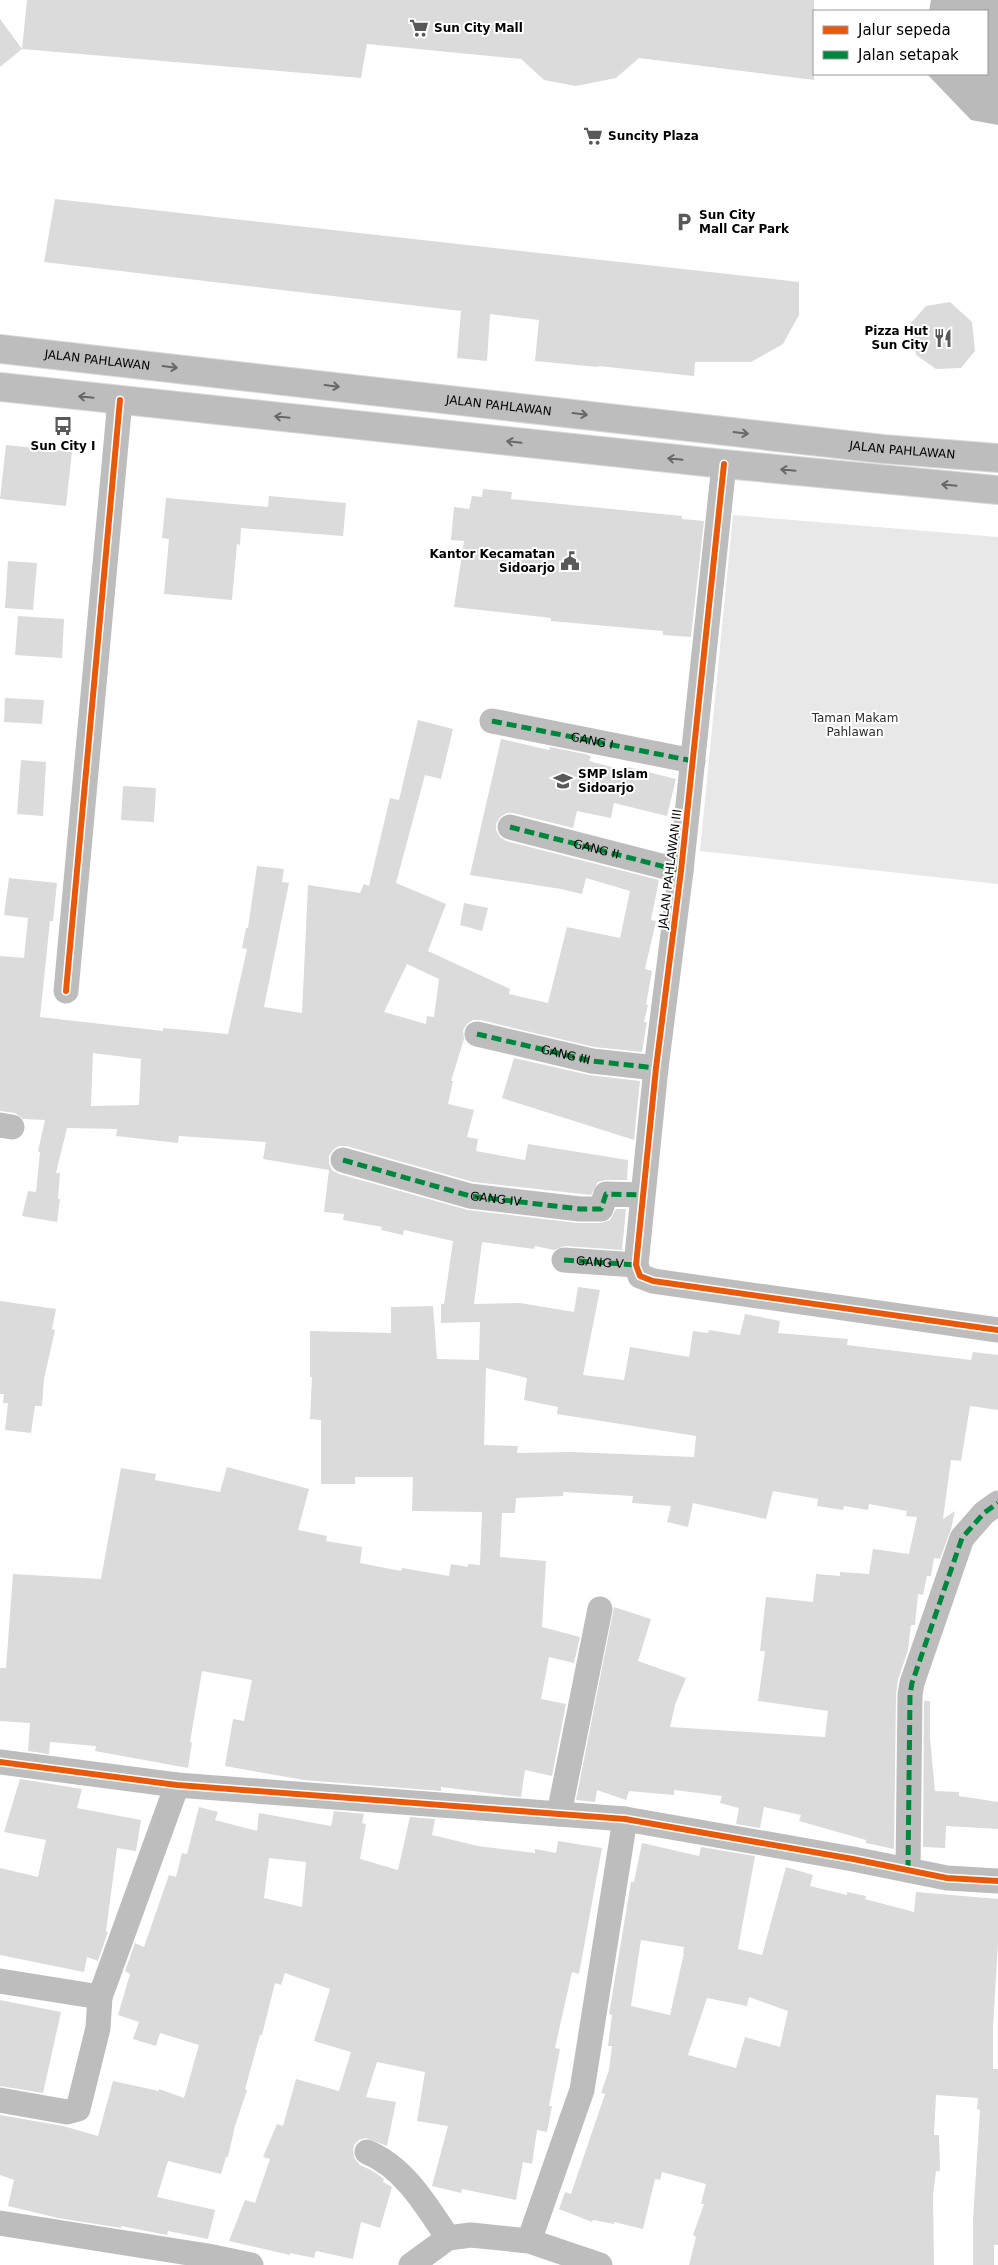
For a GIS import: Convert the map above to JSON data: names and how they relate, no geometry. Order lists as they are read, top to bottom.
{
  "streets": {
    "main road": ["JALAN PAHLAWAN"],
    "street": [
      "GANG I",
      "GANG II",
      "JALAN PAHLAWAN III",
      "GANG III",
      "GANG IV",
      "GANG V"
    ]
  },
  "crossings": [
    ["GANG I", "JALAN PAHLAWAN III"],
    ["GANG II", "JALAN PAHLAWAN III"],
    ["JALAN PAHLAWAN III", "GANG III"],
    ["JALAN PAHLAWAN III", "GANG IV"],
    ["JALAN PAHLAWAN III", "GANG V"]
  ],
  "parks": ["Taman Makam Pahlawan"],
  "places": {
    "supermarket": ["Sun City Mall", "Suncity Plaza"],
    "parking": ["Sun City Mall Car Park"],
    "restaurant": ["Pizza Hut Sun City"],
    "bus stop": ["Sun City I"],
    "public building": ["Kantor Kecamatan Sidoarjo"],
    "school or university": ["SMP Islam Sidoarjo"]
  },
  "legend": ["Jalur sepeda", "Jalan setapak"]
}
